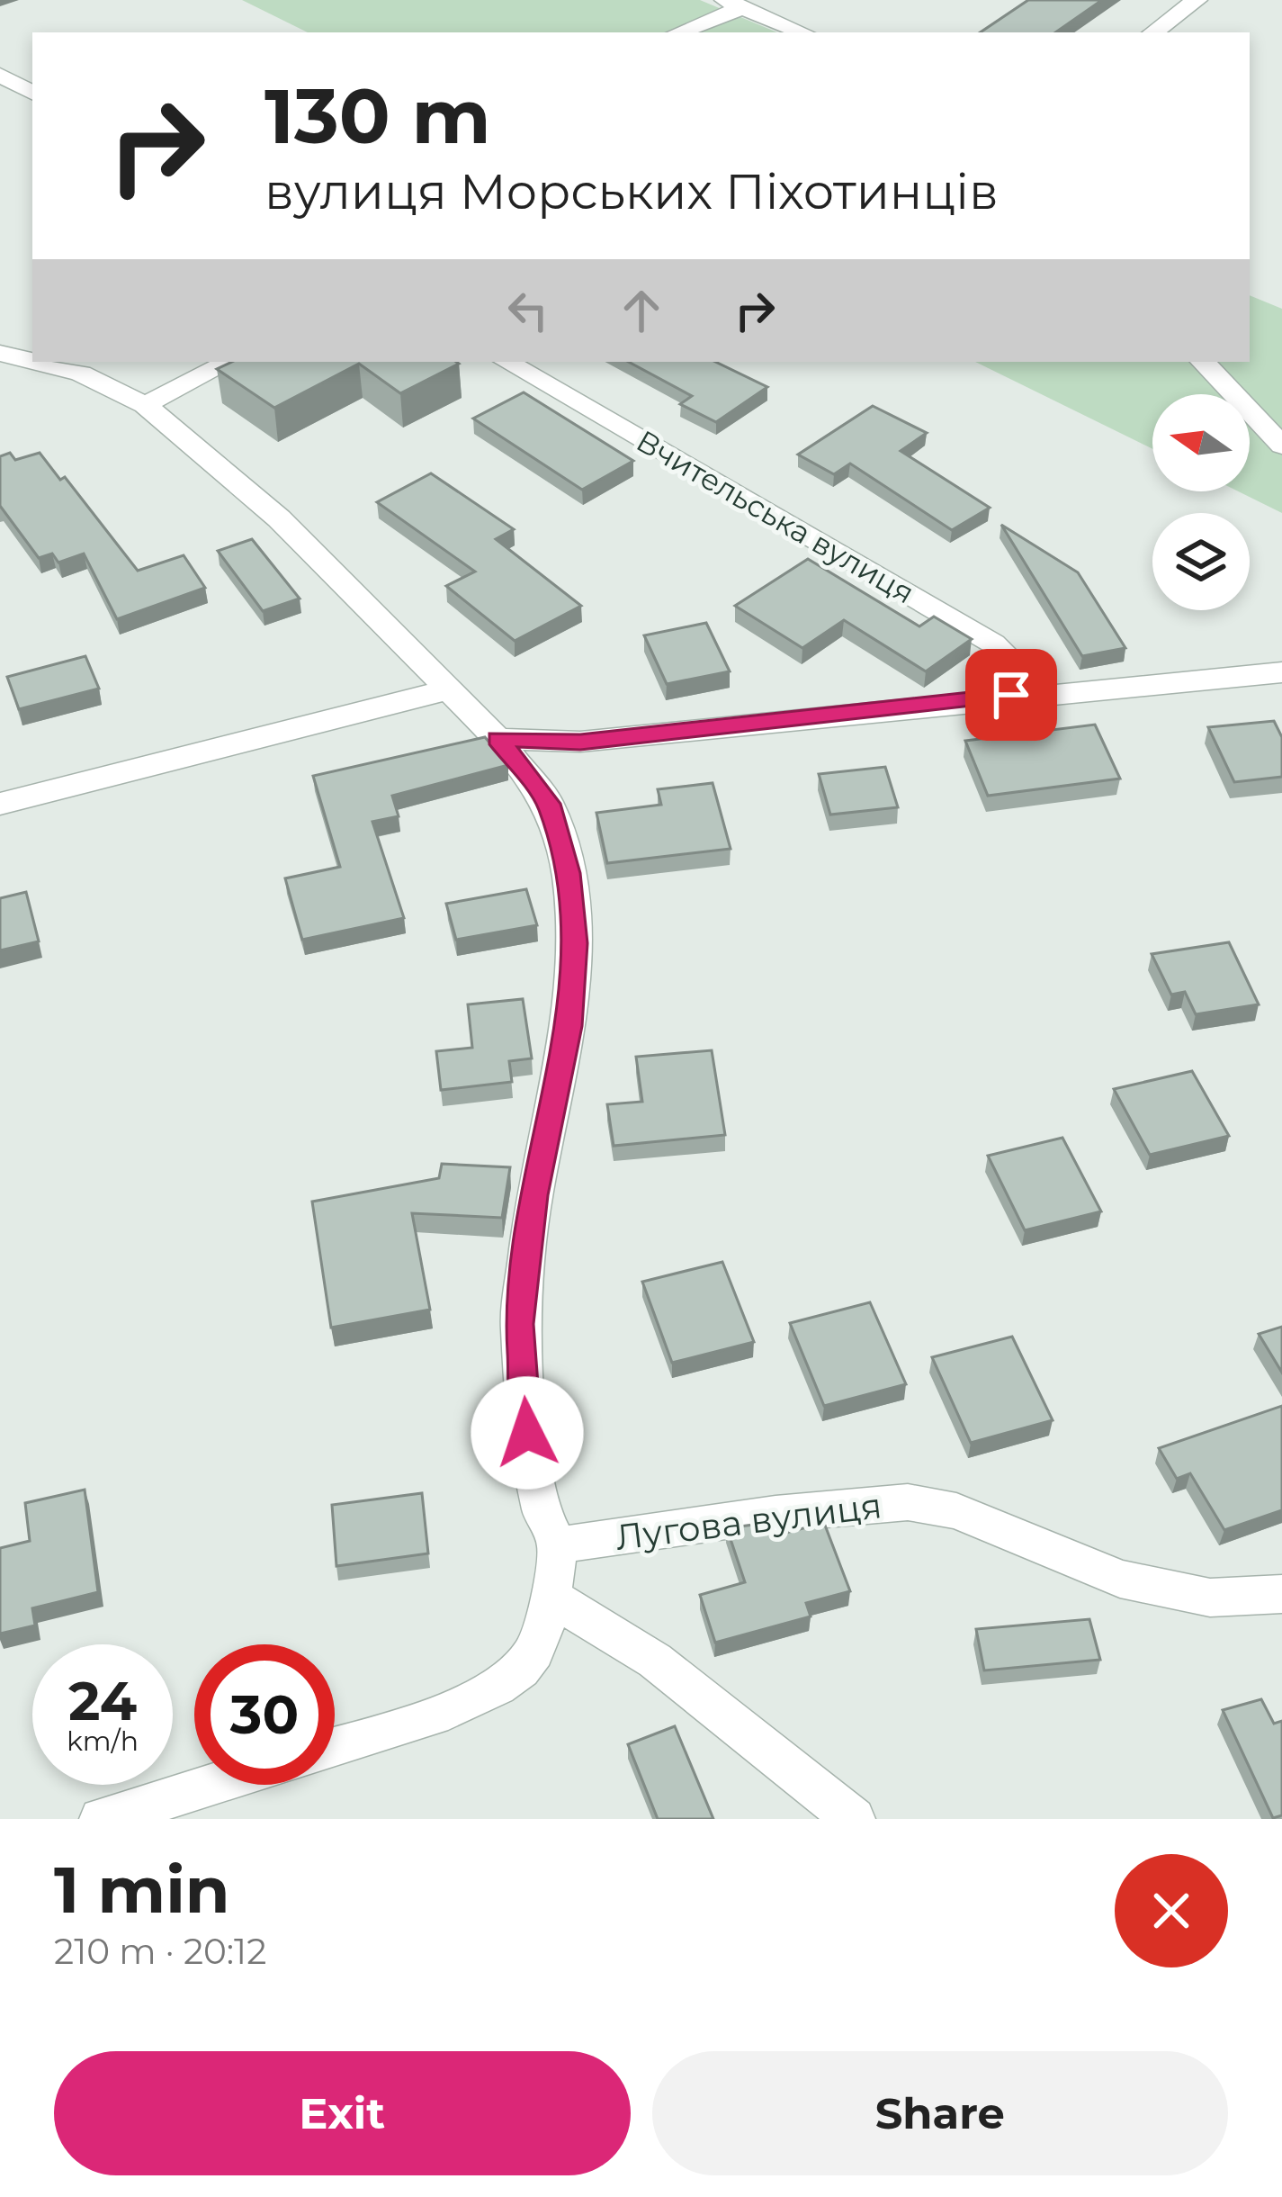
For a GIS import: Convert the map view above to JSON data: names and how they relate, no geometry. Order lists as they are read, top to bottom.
{
  "streets": {
    "street": ["Вчительська вулиця", "Лугова вулиця"]
  },
  "north": "left",
  "page": {
    "turn": ["130 m", "вулиця Морських Піхотинців"],
    "speed": "24 km/h",
    "limit": "30",
    "heading": ["1 min", "210 m · 20:12"],
    "buttons": ["Exit", "Share"]
  }
}
